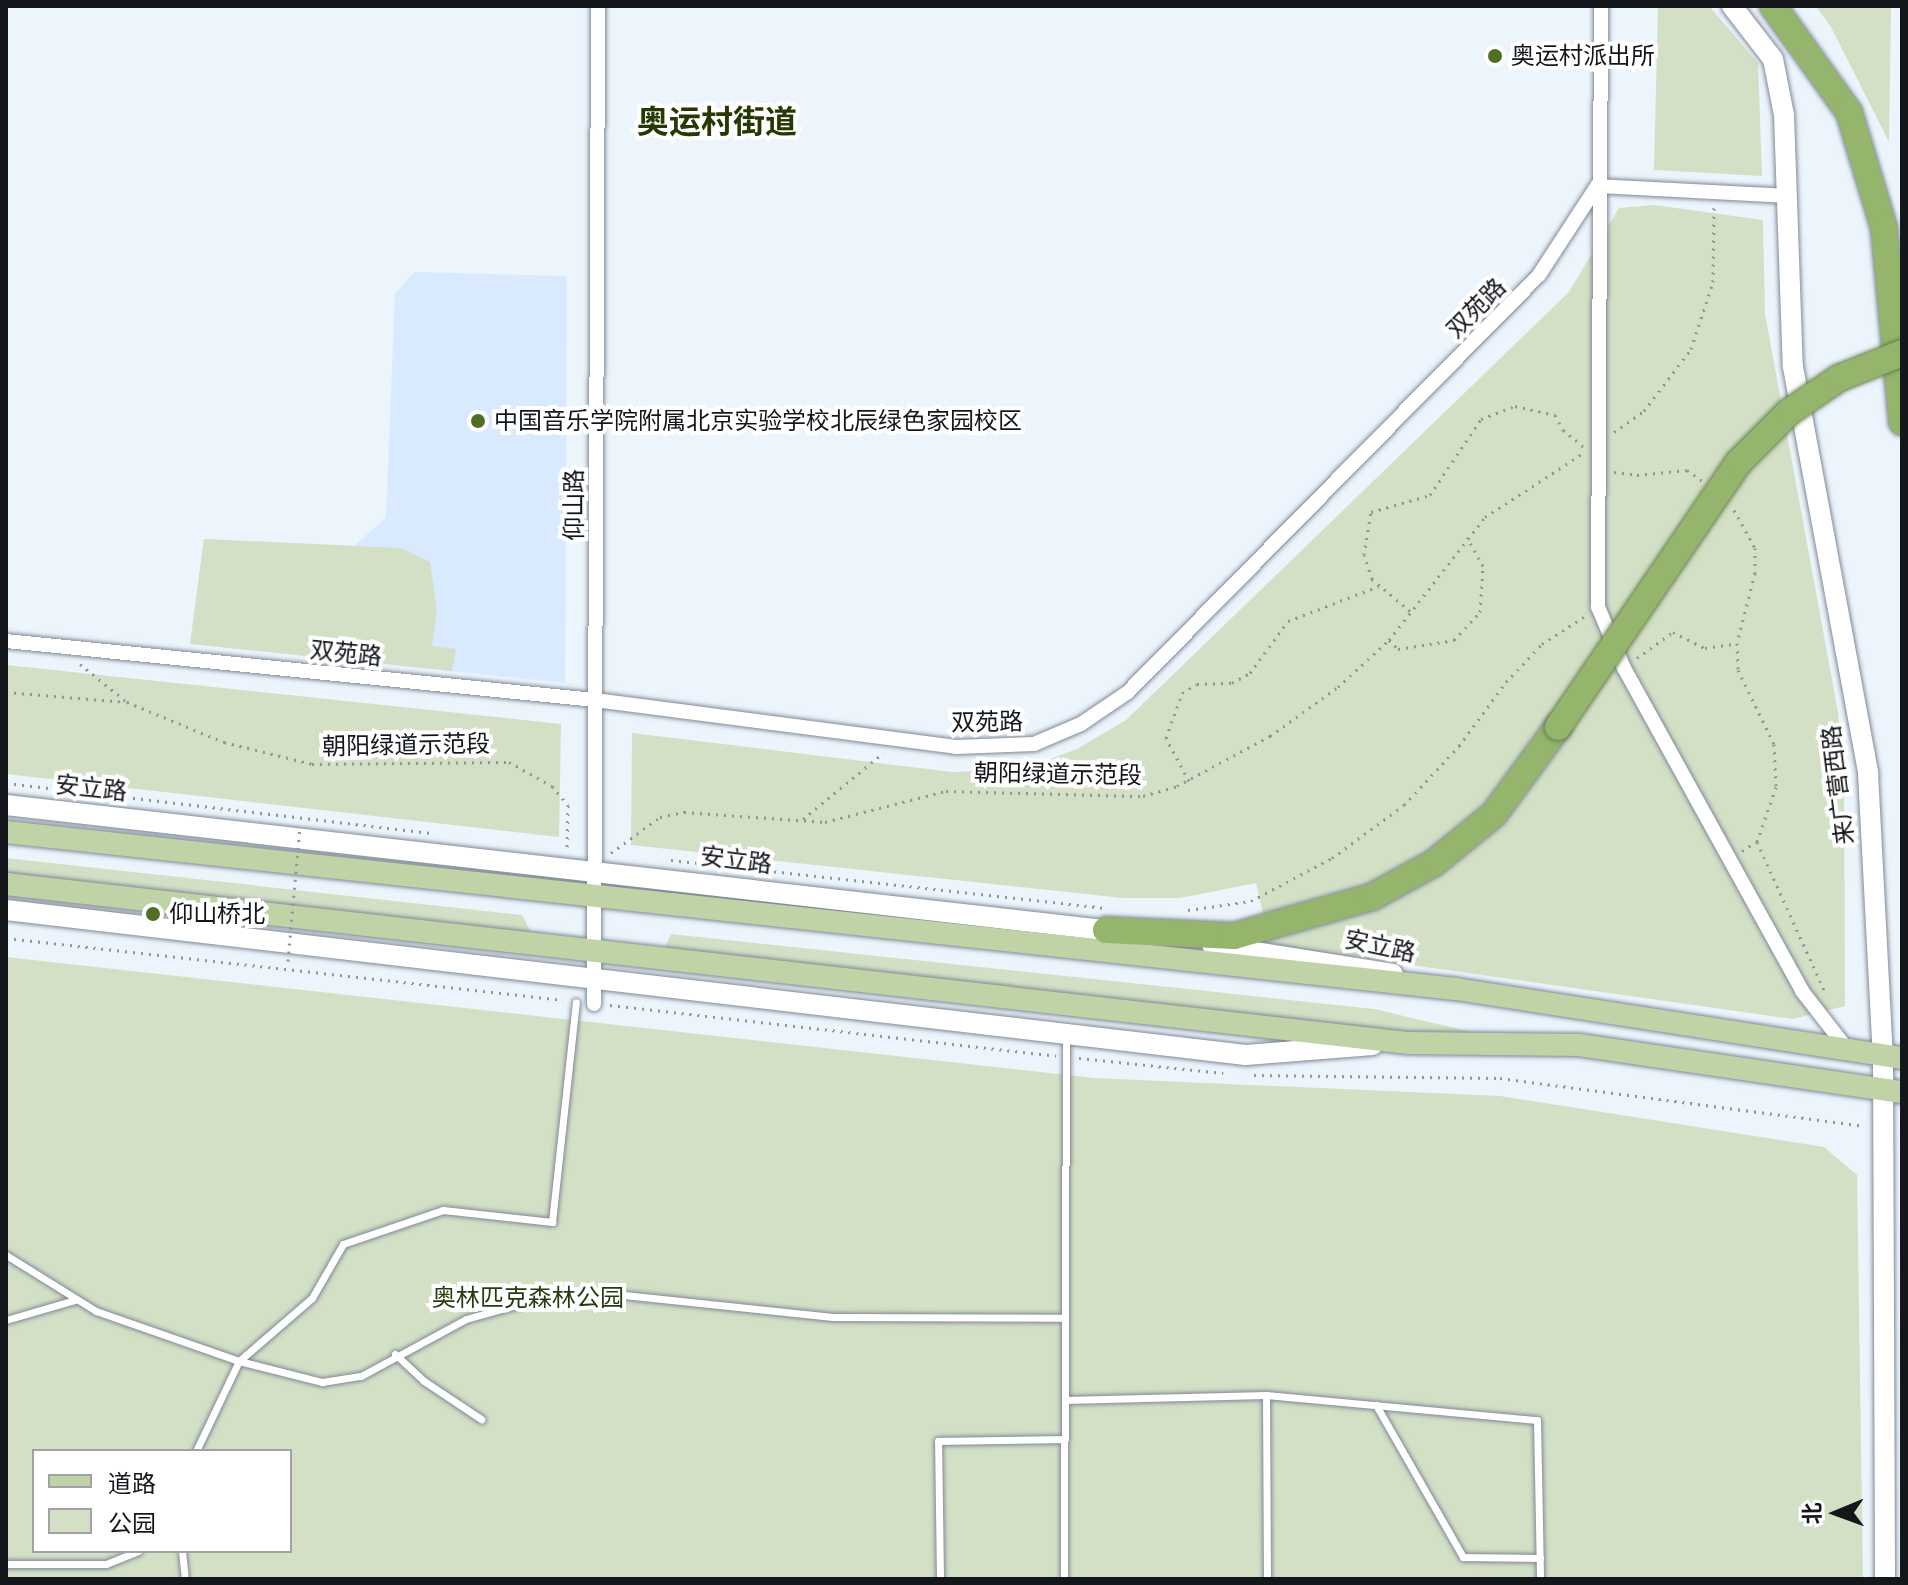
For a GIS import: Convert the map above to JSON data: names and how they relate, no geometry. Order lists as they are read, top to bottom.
{
  "streets": {
    "main road": ["安立路"],
    "street": ["双苑路", "仰山路", "来广营西路"],
    "path": ["朝阳绿道示范段"]
  },
  "crossings": [
    ["双苑路", "仰山路"],
    ["仰山路", "安立路"],
    ["来广营西路", "安立路"]
  ],
  "districts": ["奥运村街道"],
  "parks": ["奥林匹克森林公园"],
  "places": ["奥运村派出所", "中国音乐学院附属北京实验学校北辰绿色家园校区", "仰山桥北"],
  "legend": ["道路", "公园"],
  "north": "left"
}
